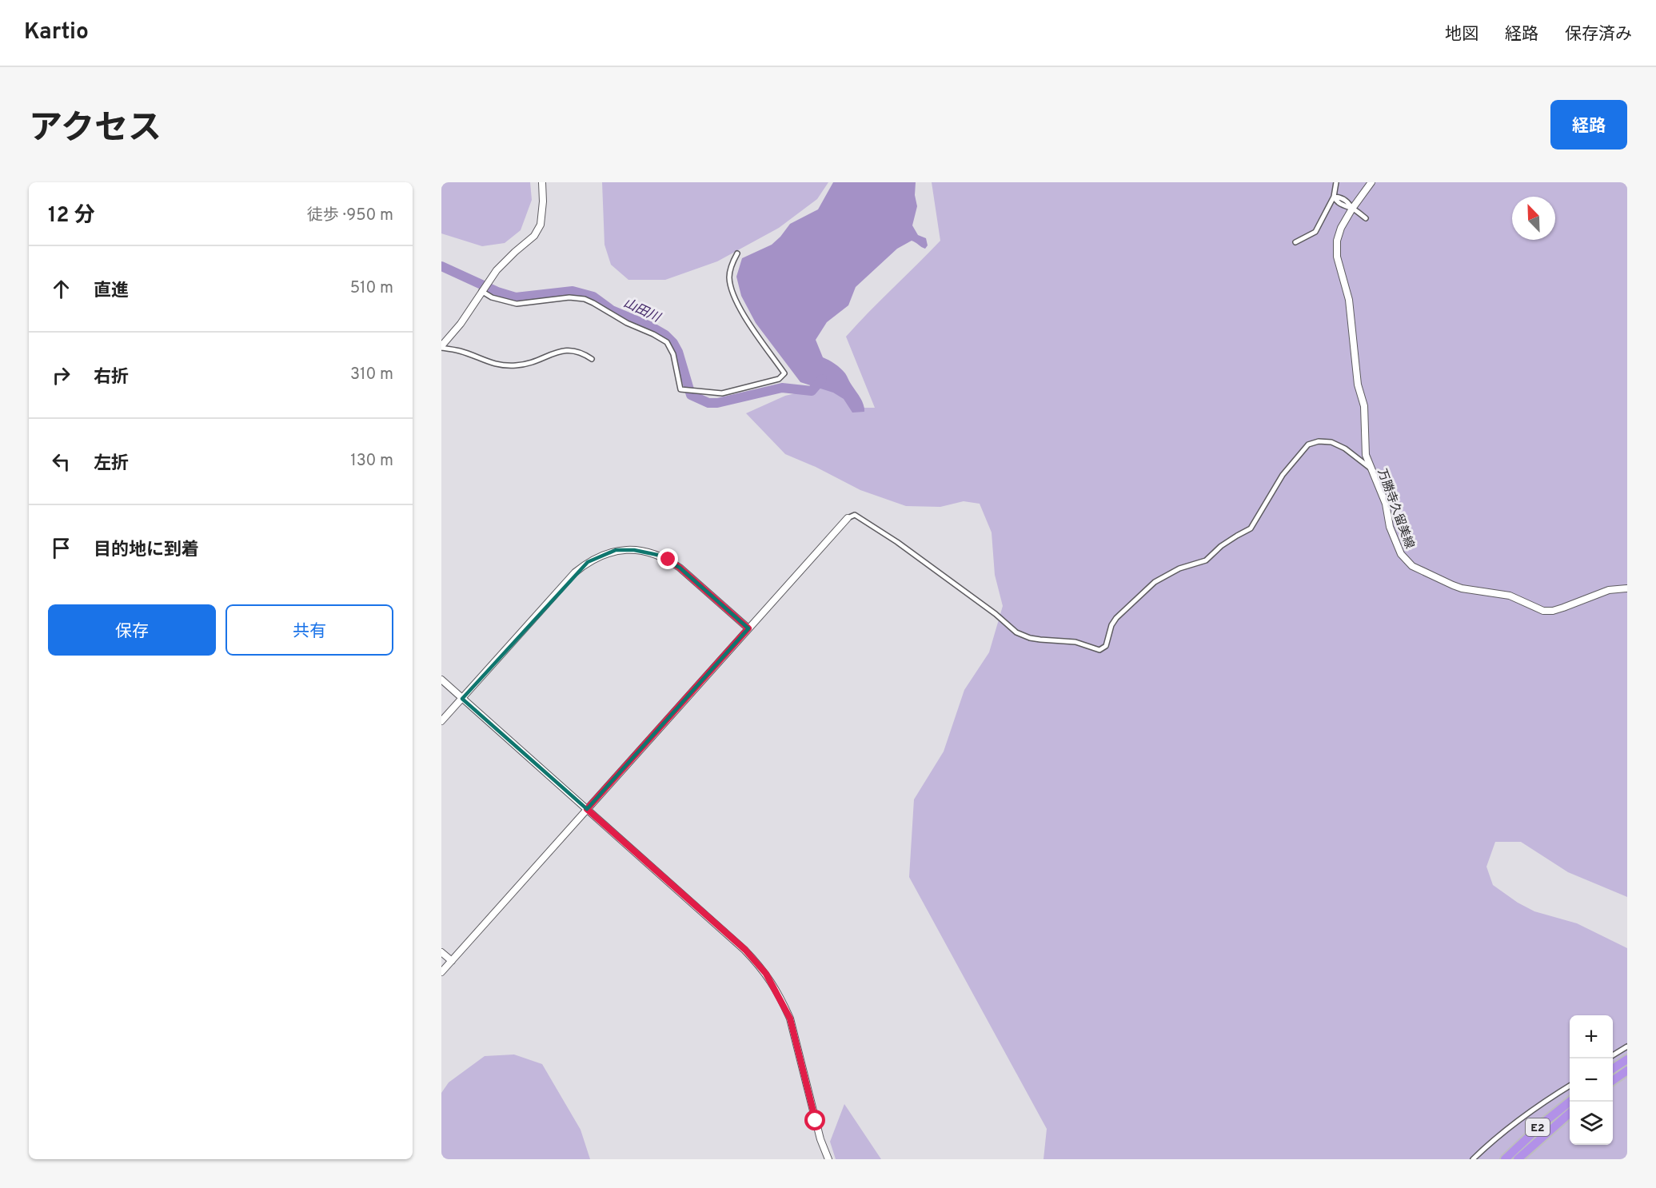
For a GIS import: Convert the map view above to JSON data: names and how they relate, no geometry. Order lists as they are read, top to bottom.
{
  "streets": {
    "highway": ["E2"],
    "street": ["万勝寺久留美線"]
  },
  "water": ["山田川"],
  "north": "top left",
  "page": {
    "header": "Kartio",
    "nav": ["地図", "経路", "保存済み"],
    "title": "アクセス",
    "buttons": [
      "経路",
      ["保存", "共有"]
    ],
    "heading": ["12 分", "徒歩 · 950 m"],
    "list": [
      ["直進", "510 m"],
      ["右折", "310 m"],
      ["左折", "130 m"],
      "目的地に到着"
    ],
    "map_buttons": ["+", "−"]
  }
}
